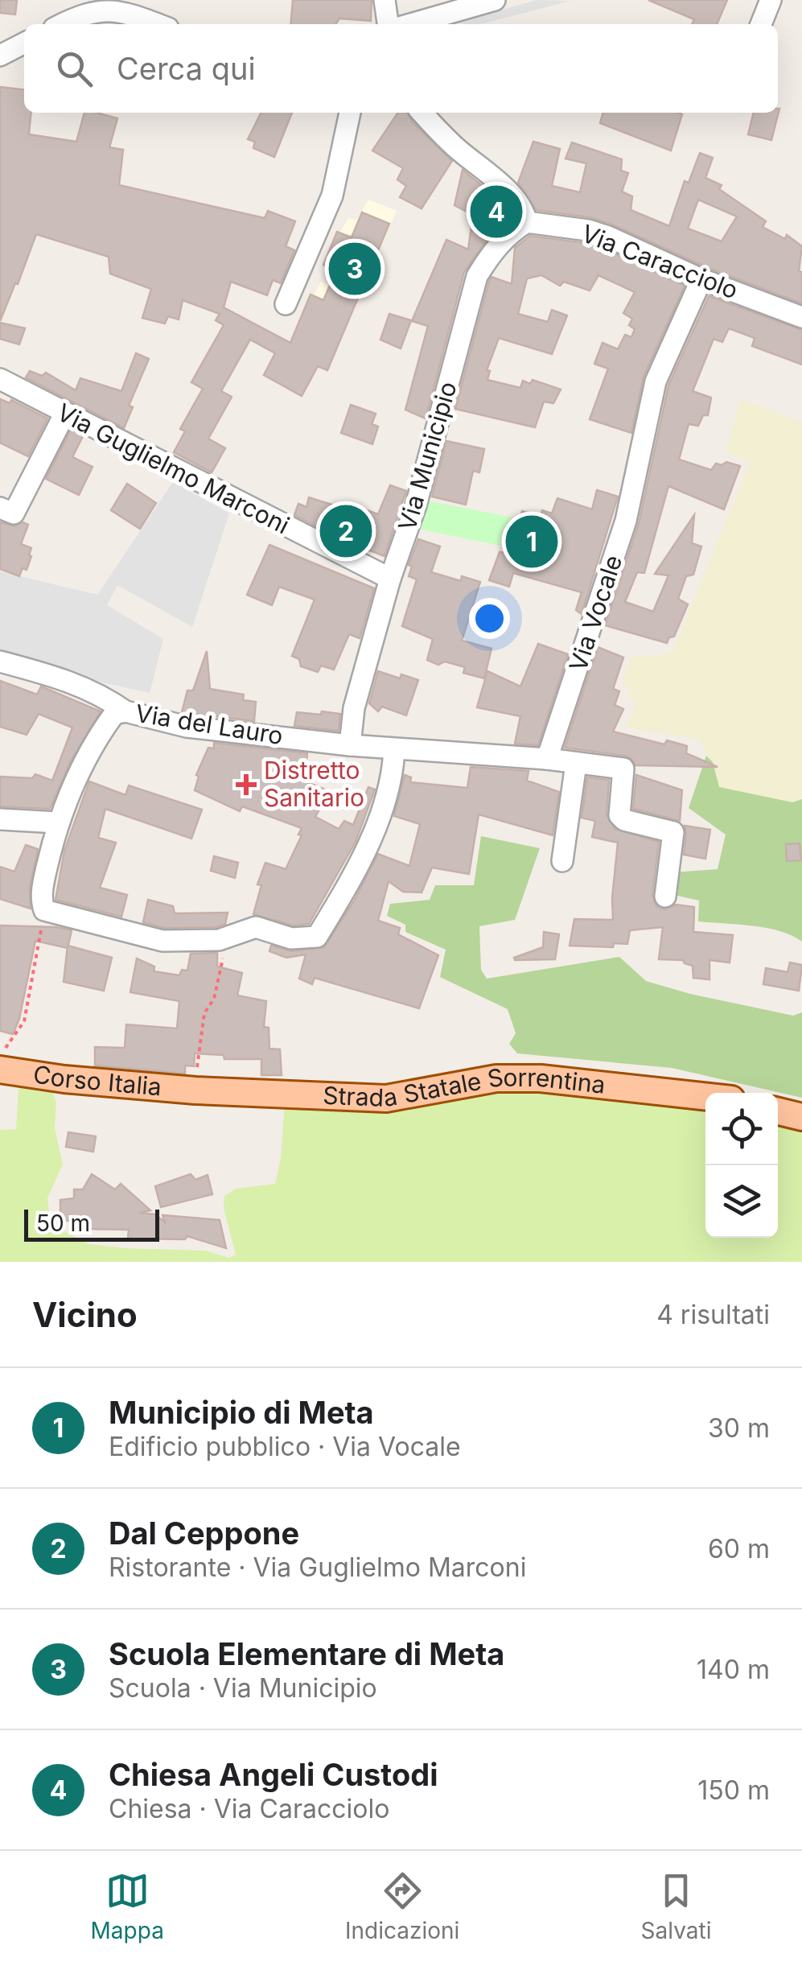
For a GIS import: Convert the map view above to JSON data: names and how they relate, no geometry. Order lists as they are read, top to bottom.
{
  "streets": {
    "main road": ["Corso Italia", "Strada Statale Sorrentina"],
    "street": [
      "Via Caracciolo",
      "Via Municipio",
      "Via Guglielmo Marconi",
      "Via Vocale",
      "Via del Lauro"
    ]
  },
  "crossings": [
    ["Via Caracciolo", "Via Municipio"],
    ["Via Caracciolo", "Via Vocale"],
    ["Via Municipio", "Via Guglielmo Marconi"],
    ["Via Municipio", "Via del Lauro"],
    ["Corso Italia", "Strada Statale Sorrentina"]
  ],
  "places": {
    "health": ["Distretto Sanitario"]
  },
  "scale_bar": "50 m",
  "page": {
    "search": "Cerca qui",
    "pins": [
      "4",
      "3",
      "2",
      "1"
    ],
    "scale": "50 m",
    "heading": ["Vicino", "4 risultati"],
    "list": [
      {
        "mark": "1",
        "name": "Municipio di Meta",
        "note": "Edificio pubblico · Via Vocale",
        "value": "30 m"
      },
      {
        "mark": "2",
        "name": "Dal Ceppone",
        "note": "Ristorante · Via Guglielmo Marconi",
        "value": "60 m"
      },
      {
        "mark": "3",
        "name": "Scuola Elementare di Meta",
        "note": "Scuola · Via Municipio",
        "value": "140 m"
      },
      {
        "mark": "4",
        "name": "Chiesa Angeli Custodi",
        "note": "Chiesa · Via Caracciolo",
        "value": "150 m"
      }
    ],
    "nav": ["Mappa", "Indicazioni", "Salvati"]
  }
}
